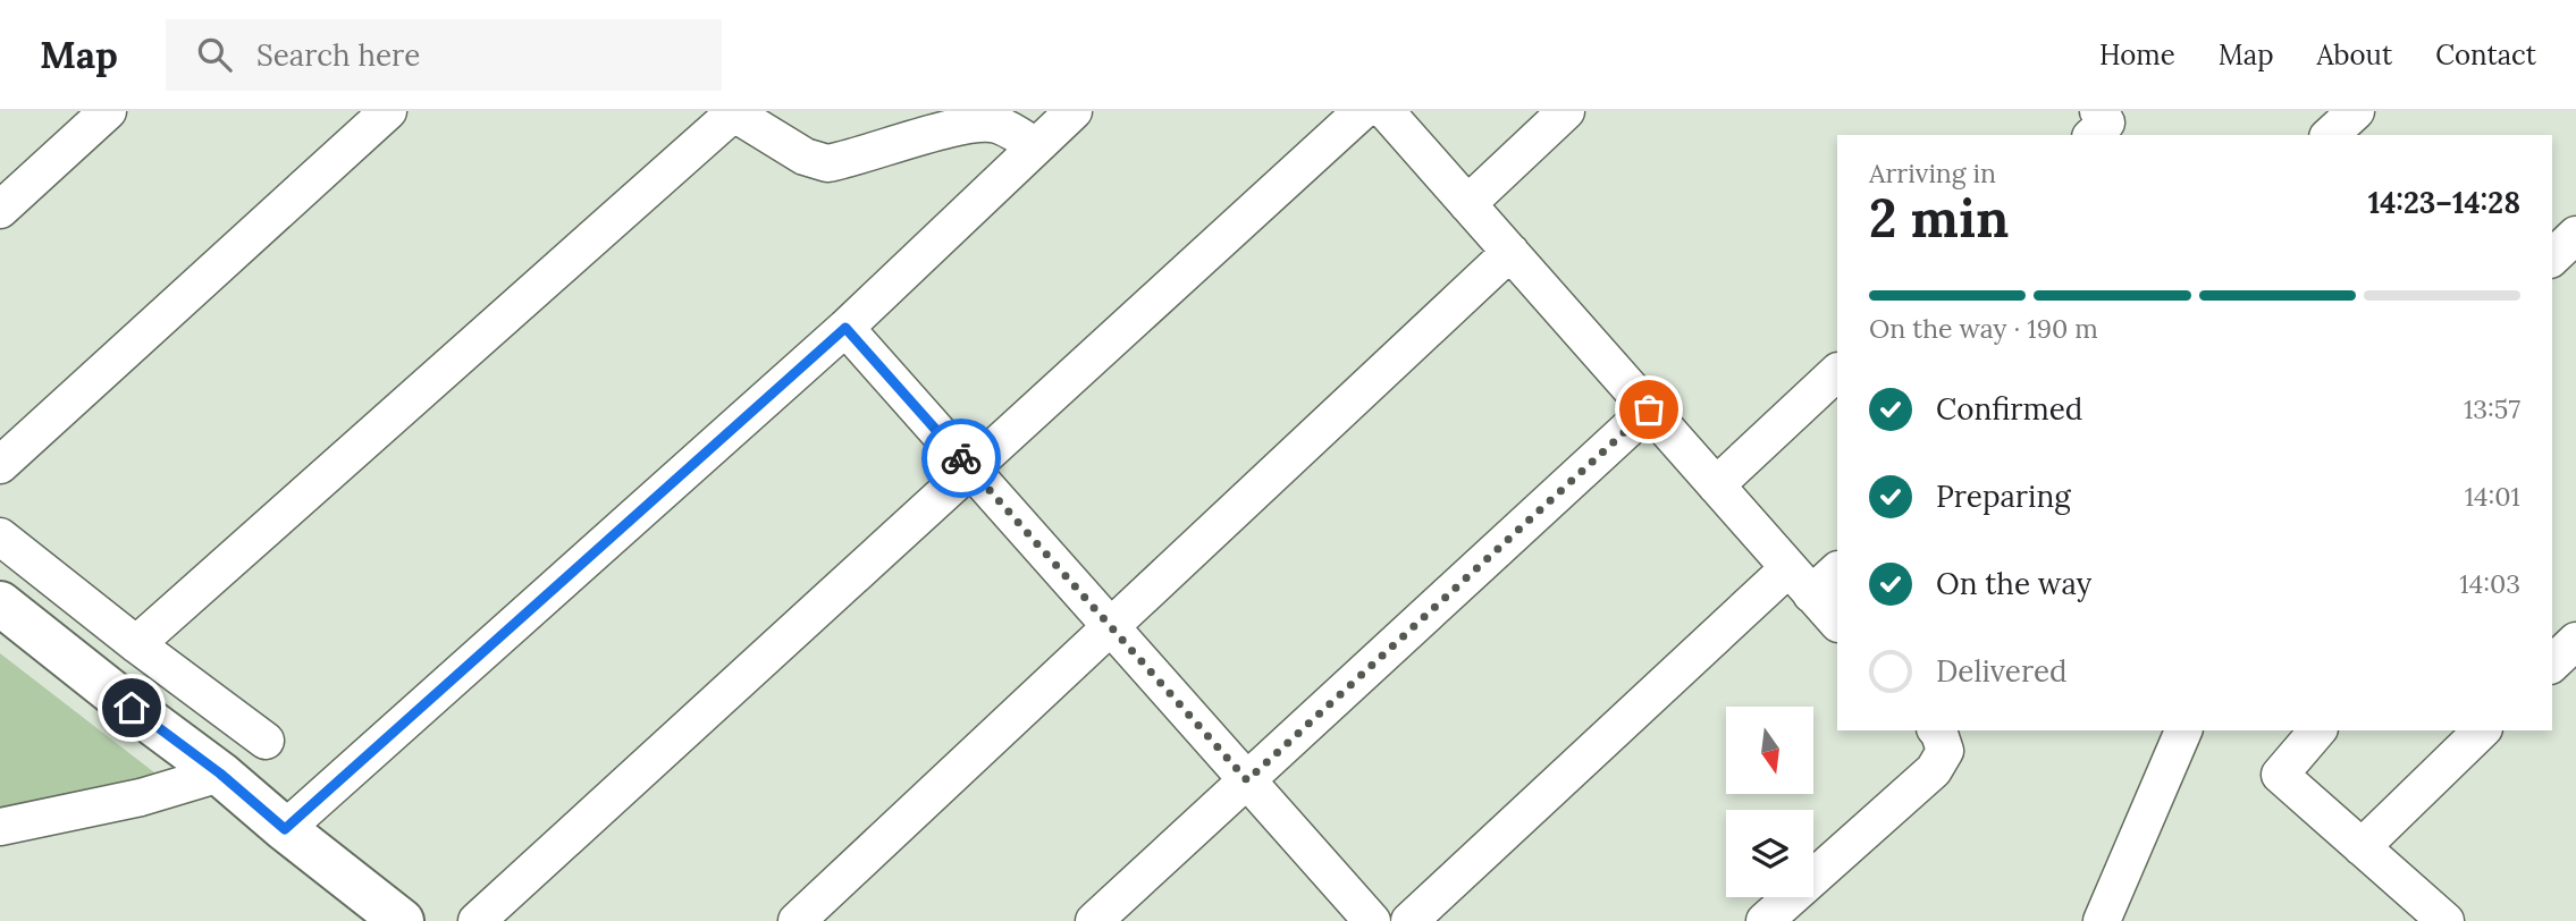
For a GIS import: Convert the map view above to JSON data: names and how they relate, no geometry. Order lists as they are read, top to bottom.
{
  "north": "bottom",
  "page": {
    "header": "Map",
    "search": "Search here",
    "nav": [
      "Home",
      "Map",
      "About",
      "Contact"
    ],
    "heading": ["2 min", "Arriving in", "14:23–14:28"],
    "bar": "On the way · 190 m",
    "list": [
      ["Confirmed", "13:57"],
      ["Preparing", "14:01"],
      ["On the way", "14:03"],
      "Delivered"
    ]
  }
}
